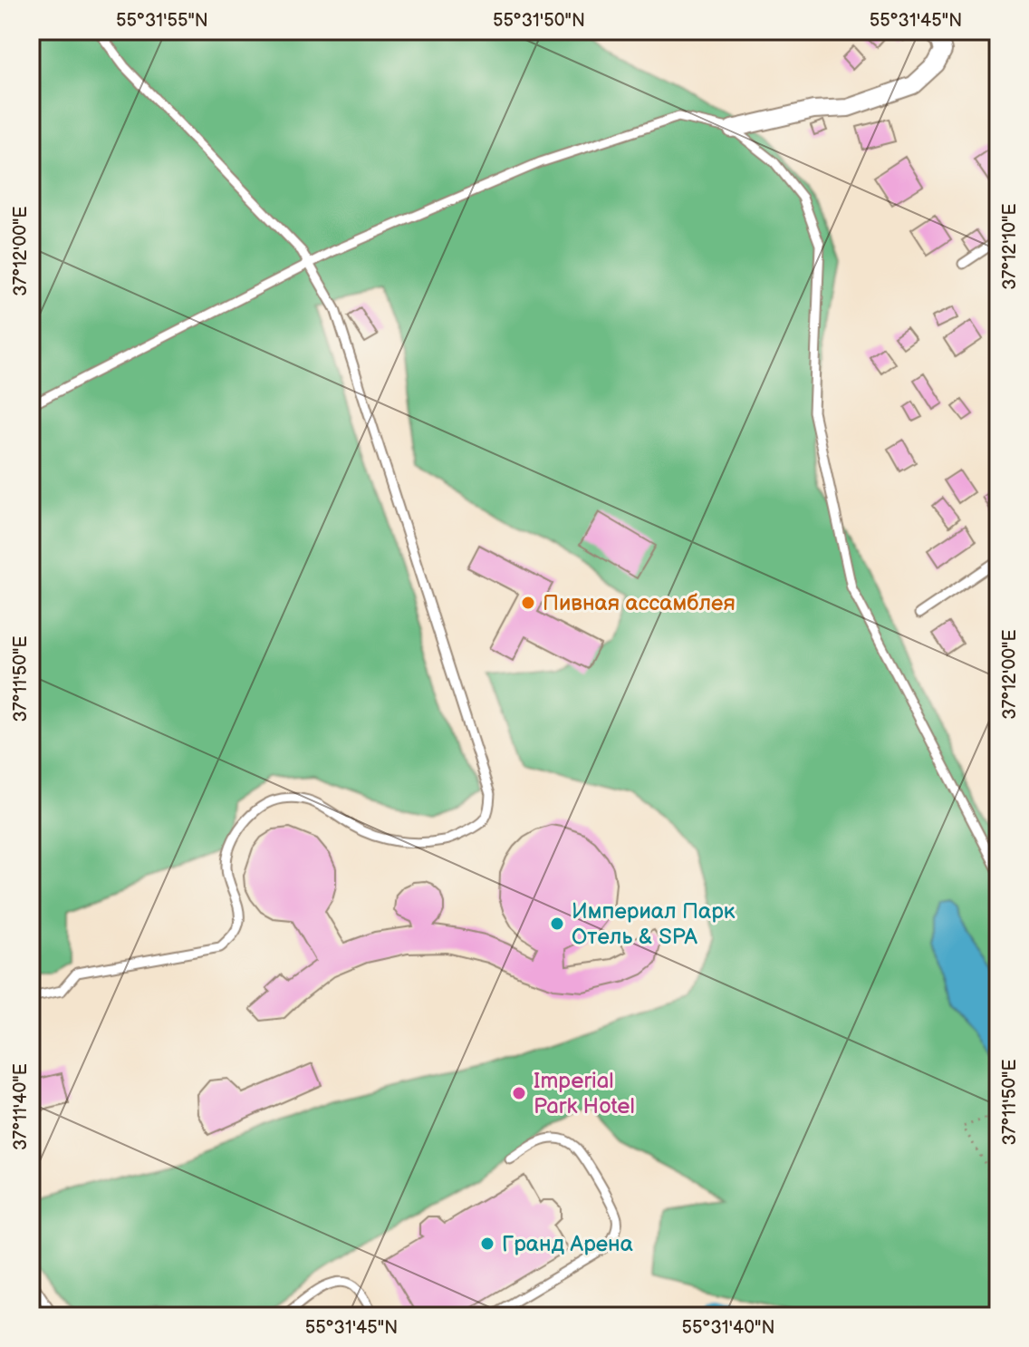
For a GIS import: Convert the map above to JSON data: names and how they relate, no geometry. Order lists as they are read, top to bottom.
{
  "places": [
    "Пивная ассамблея",
    "Империал Парк Отель & SPA",
    "Imperial Park Hotel",
    "Гранд Арена"
  ],
  "coordinates": [
    "55°31'55\"N",
    "55°31'50\"N",
    "55°31'45\"N",
    "37°12'10\"E",
    "37°12'00\"E",
    "37°11'50\"E",
    "37°11'40\"E",
    "55°31'40\"N"
  ]
}
